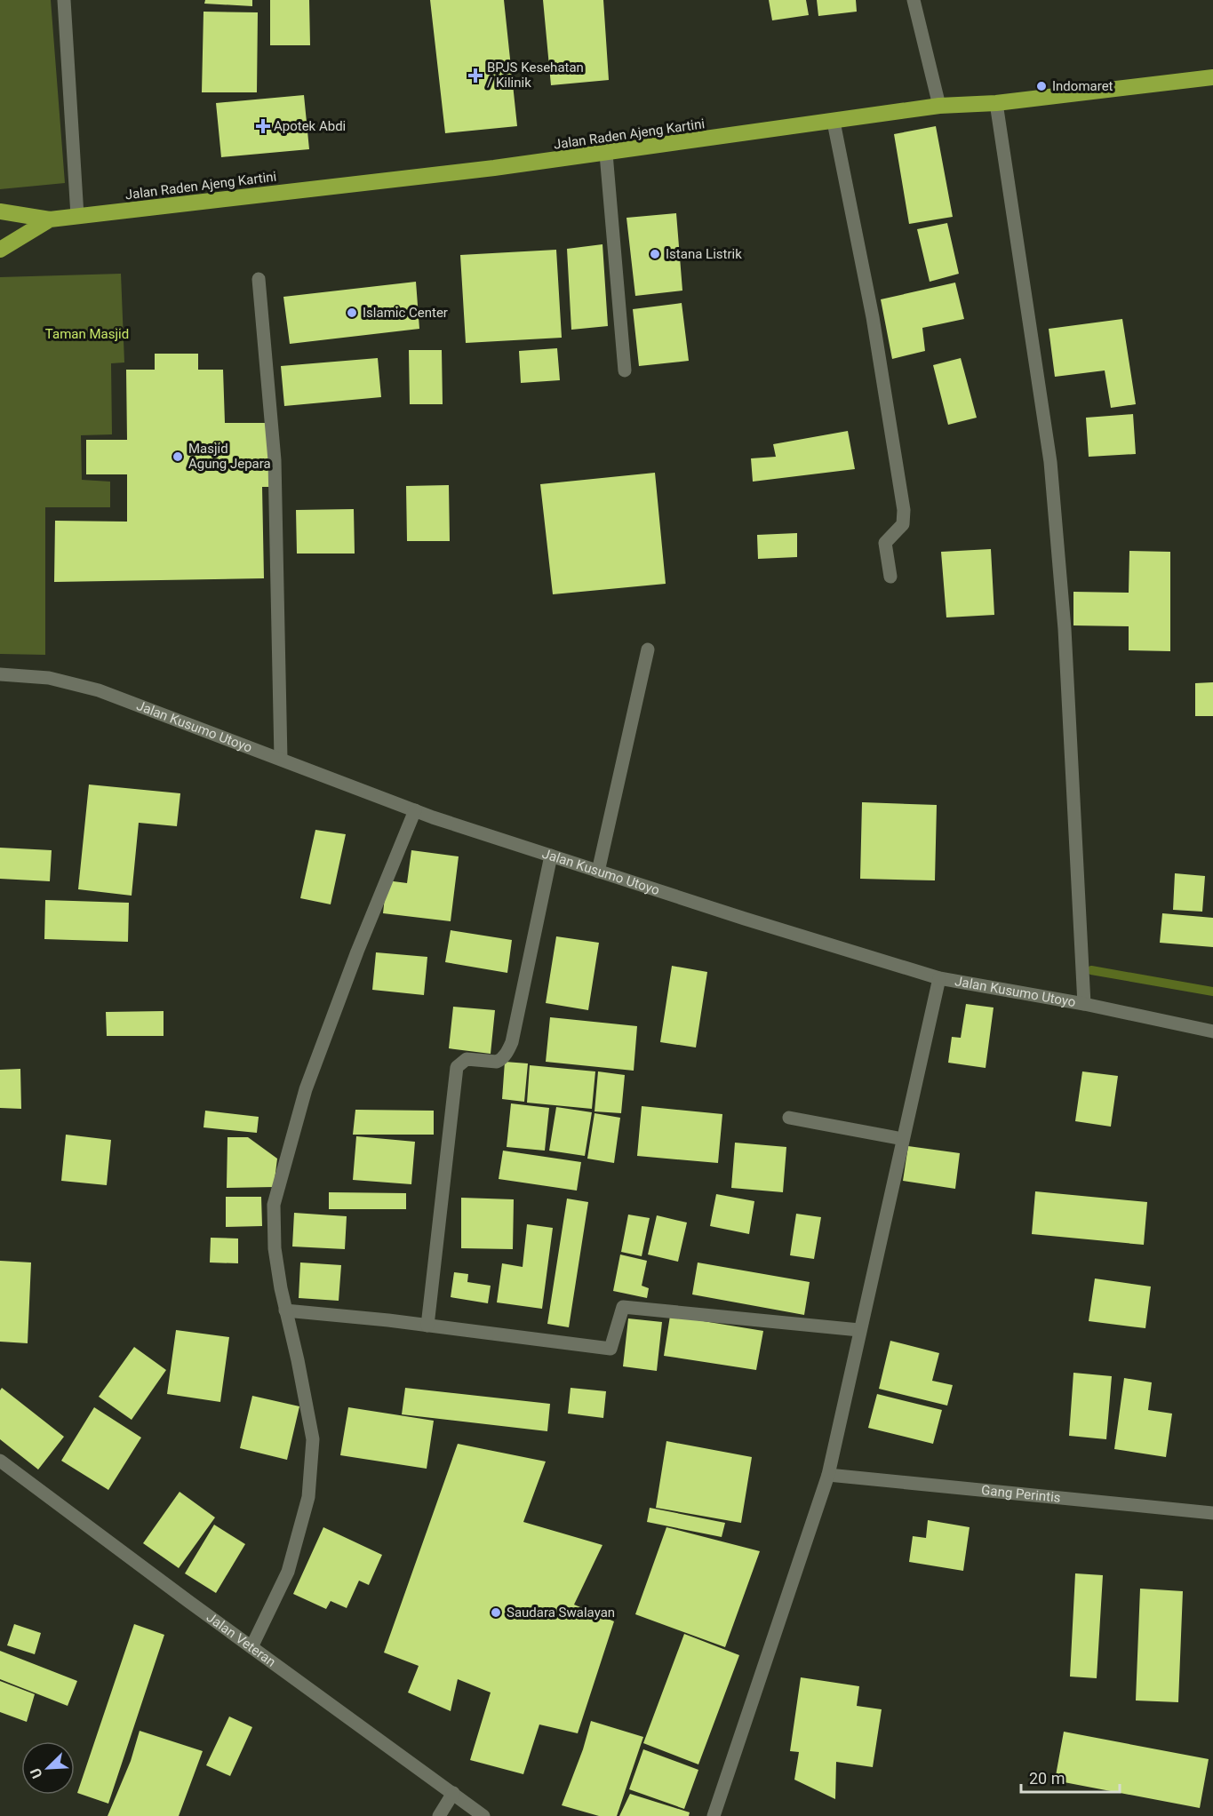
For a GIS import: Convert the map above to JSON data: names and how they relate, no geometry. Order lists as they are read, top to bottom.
{
  "streets": {
    "highway": ["Jalan Raden Ajeng Kartini"],
    "street": ["Jalan Kusumo Utoyo", "Gang Perintis", "Jalan Veteran"]
  },
  "parks": ["Taman Masjid"],
  "places": {
    "health": ["BPJS Kesehatan / Kilinik", "Apotek Abdi"],
    "other": [
      "Indomaret",
      "Istana Listrik",
      "Islamic Center",
      "Masjid Agung Jepara",
      "Saudara Swalayan"
    ]
  },
  "scale_bar": "20 m",
  "north": "bottom left"
}
